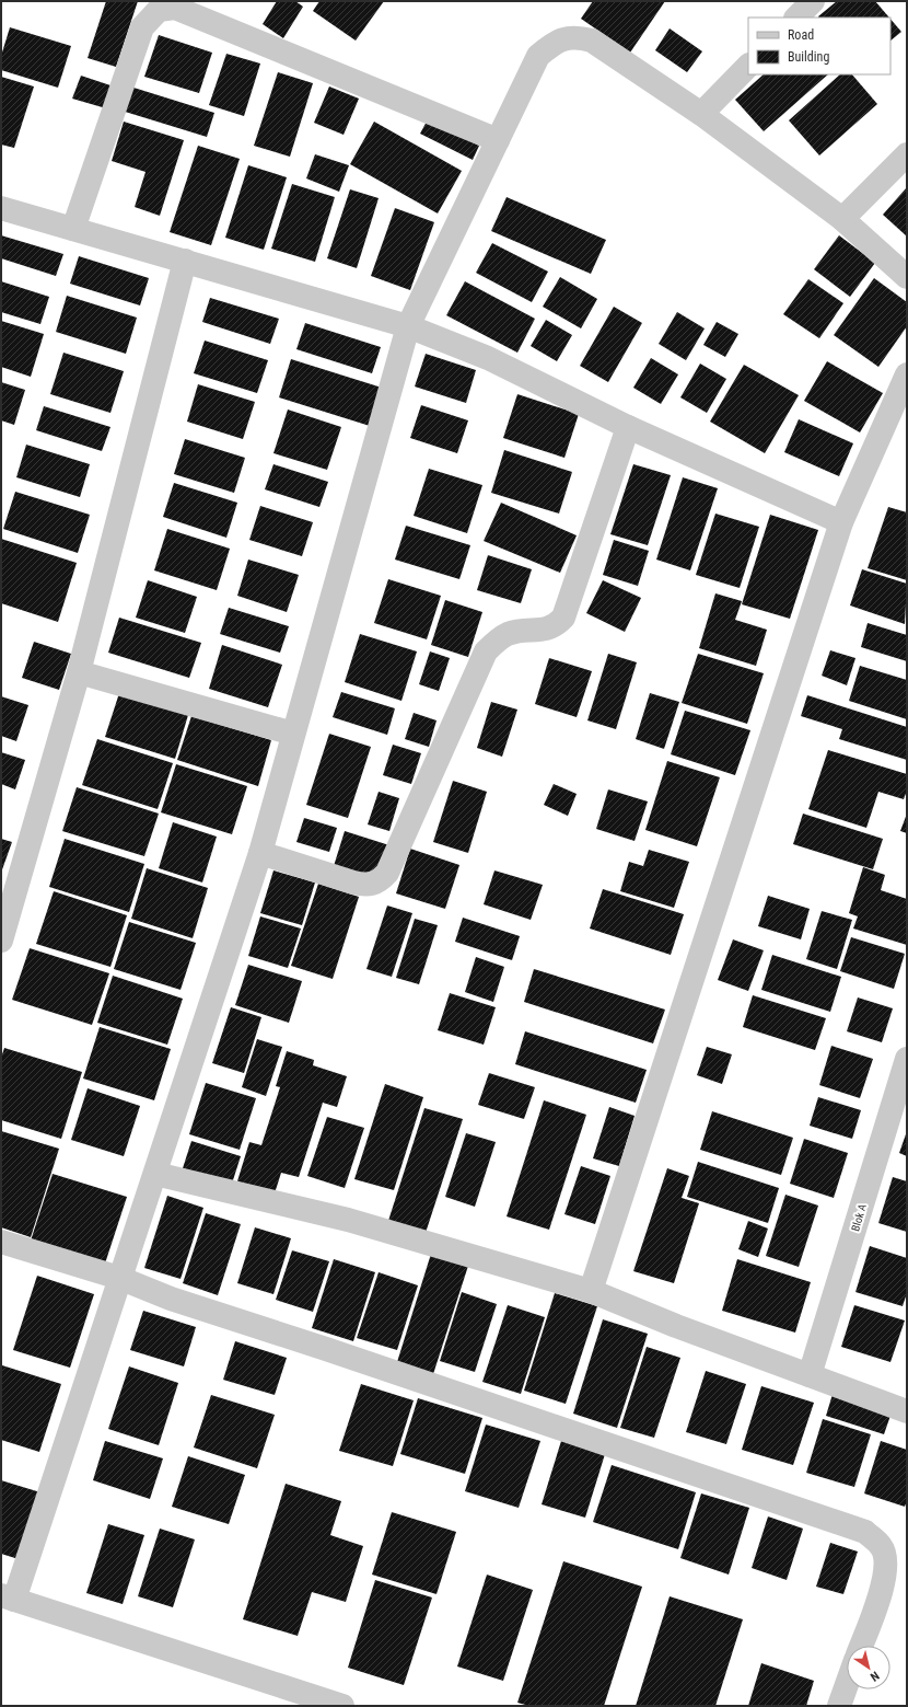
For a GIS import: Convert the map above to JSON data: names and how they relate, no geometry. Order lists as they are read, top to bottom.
{
  "streets": {
    "street": ["Blok A"]
  },
  "legend": ["Road", "Building"],
  "north": "bottom right"
}
